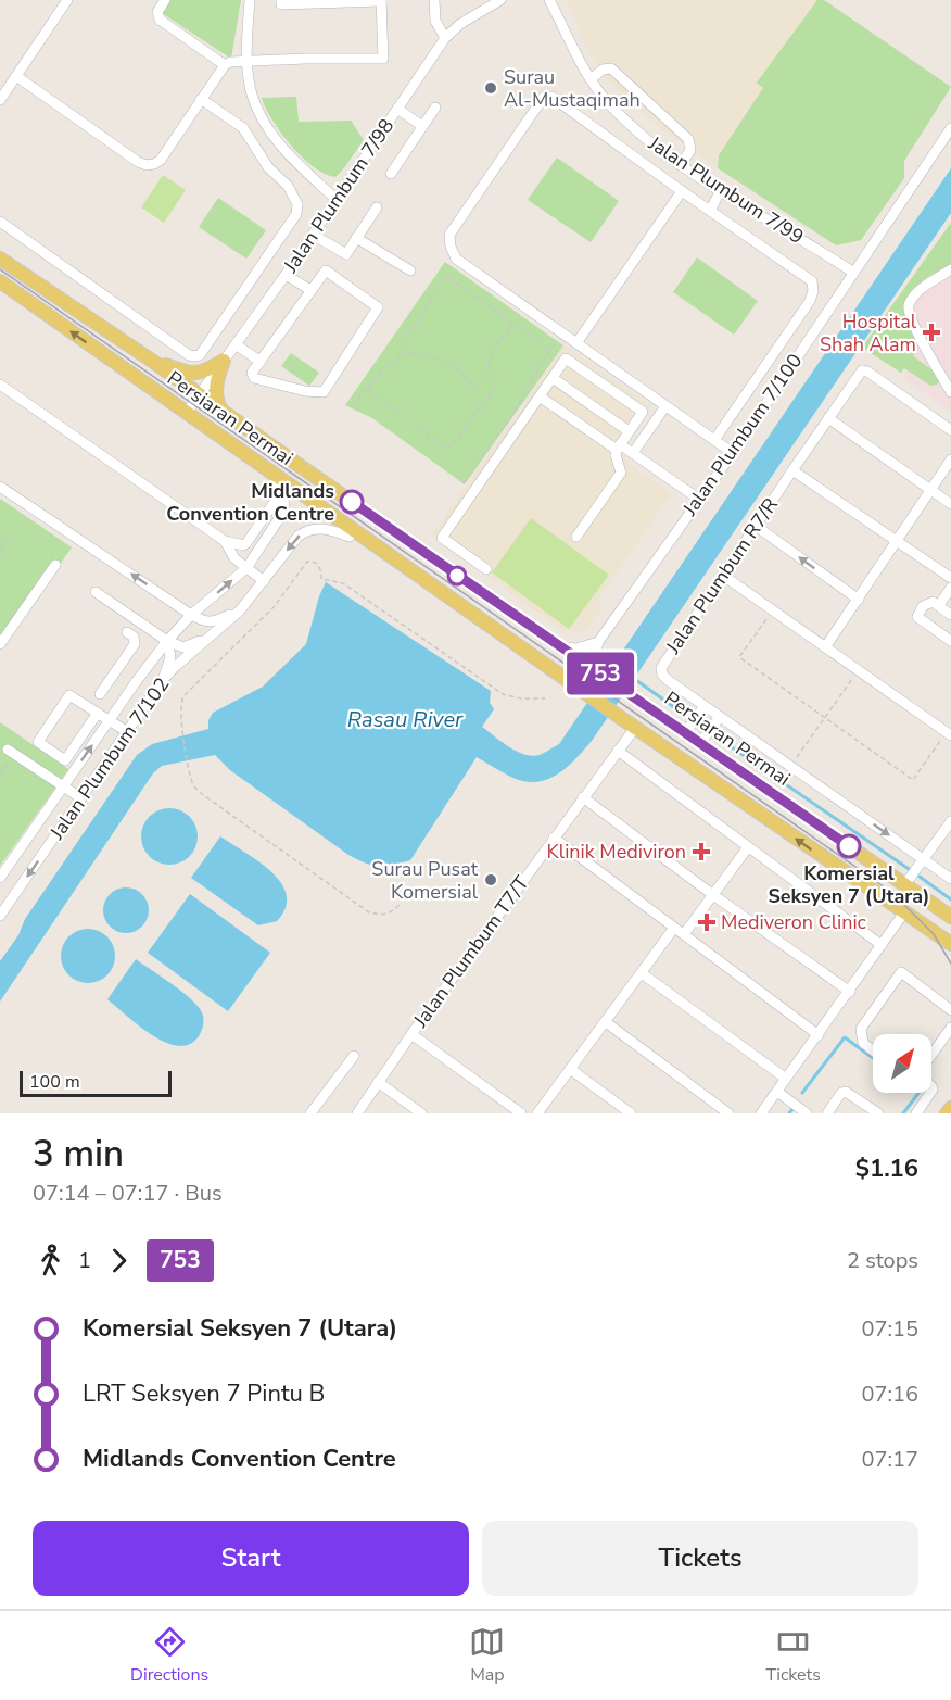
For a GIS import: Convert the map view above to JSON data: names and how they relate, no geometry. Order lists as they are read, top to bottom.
{
  "streets": {
    "main road": ["Persiaran Permai"],
    "street": [
      "Jalan Plumbum 7/99",
      "Jalan Plumbum 7/98",
      "Jalan Plumbum 7/100",
      "Jalan Plumbum R7/R",
      "Jalan Plumbum 7/102",
      "Jalan Plumbum T7/T"
    ]
  },
  "crossings": [
    ["Jalan Plumbum 7/99", "Jalan Plumbum 7/100"],
    ["Jalan Plumbum 7/98", "Persiaran Permai"],
    ["Persiaran Permai", "Jalan Plumbum 7/102"],
    ["Persiaran Permai", "Jalan Plumbum T7/T"]
  ],
  "water": ["Rasau River"],
  "places": {
    "other": [
      "Surau Al-Mustaqimah",
      "Midlands Convention Centre",
      "Komersial Seksyen 7 (Utara)",
      "Surau Pusat Komersial"
    ],
    "health": ["Hospital Shah Alam", "Klinik Mediviron", "Mediveron Clinic"]
  },
  "lines": ["bus line 753"],
  "scale_bar": "100 m",
  "north": "top right",
  "page": {
    "on_map": "753",
    "scale": "100 m",
    "heading": ["3 min", "07:14 – 07:17 · Bus", "$1.16"],
    "legs": ["1", "753", "2 stops"],
    "list": [
      {
        "name": "Komersial Seksyen 7 (Utara)",
        "value": "07:15"
      },
      {
        "name": "LRT Seksyen 7 Pintu B",
        "value": "07:16"
      },
      {
        "name": "Midlands Convention Centre",
        "value": "07:17"
      }
    ],
    "buttons": ["Start", "Tickets"],
    "tabs": ["Directions", "Map", "Tickets"]
  }
}
